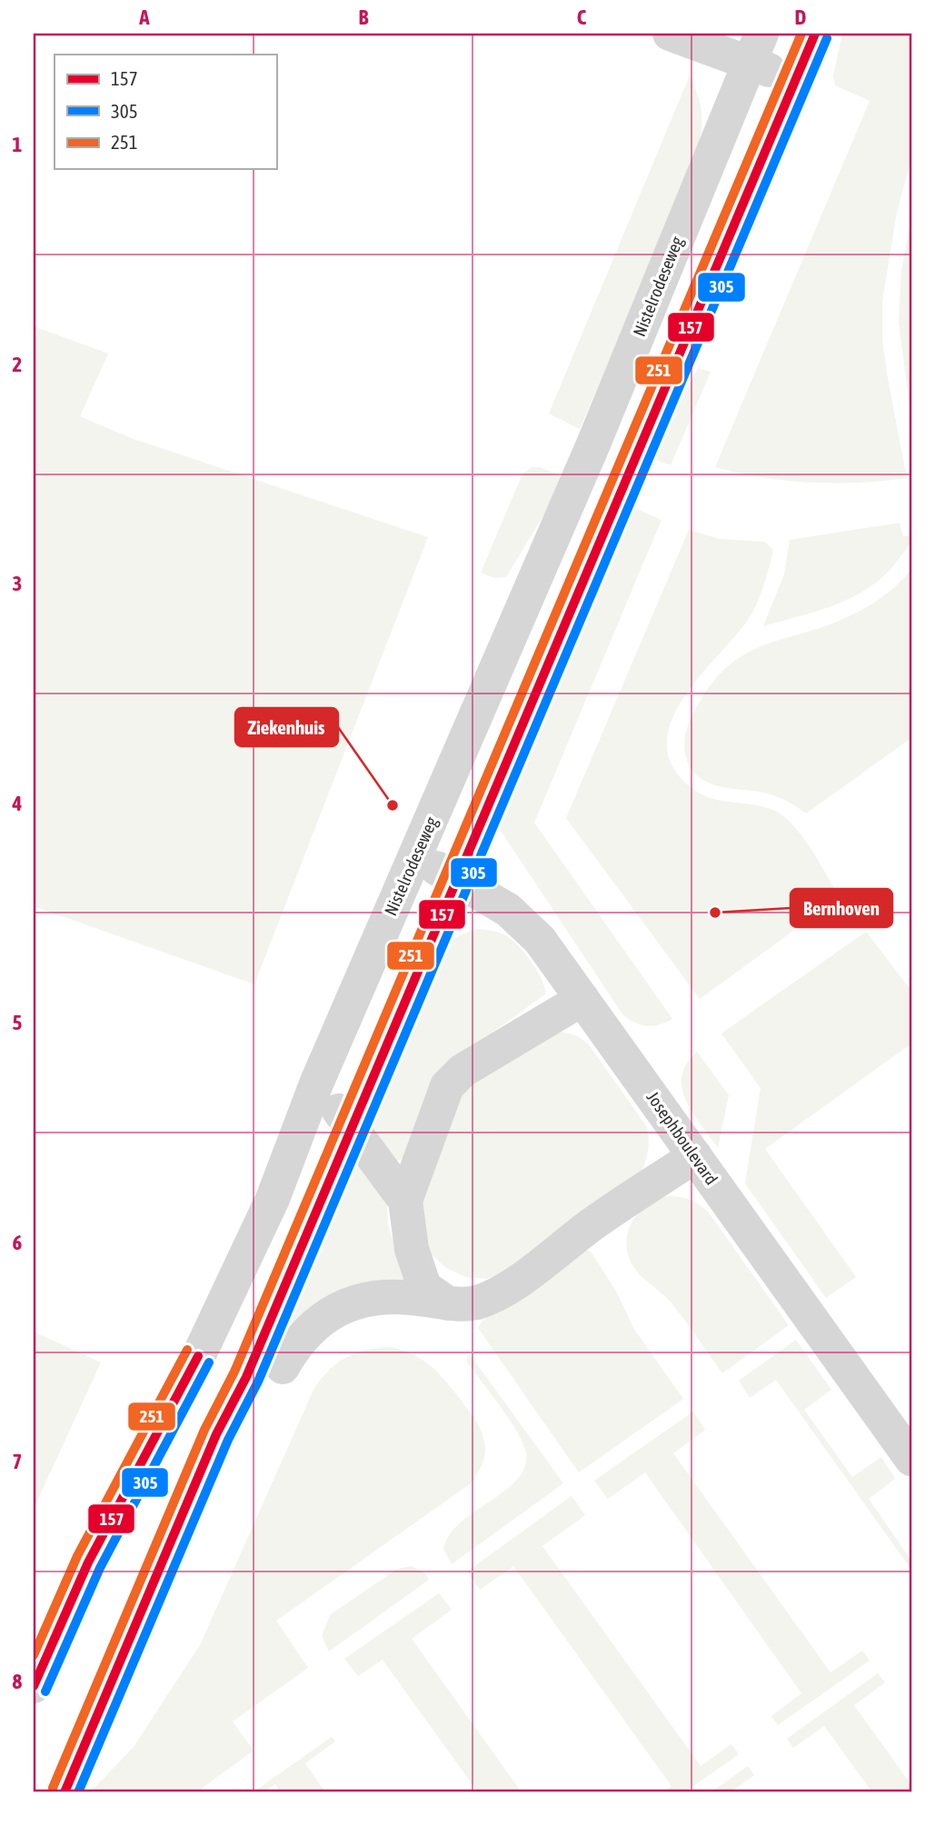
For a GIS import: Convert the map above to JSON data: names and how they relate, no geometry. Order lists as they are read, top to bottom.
{
  "streets": {
    "street": ["Nistelrodeseweg", "Josephboulevard"]
  },
  "crossings": [
    ["Nistelrodeseweg", "Josephboulevard"]
  ],
  "places": ["Ziekenhuis", "Bernhoven"],
  "lines": ["transit line 157", "transit line 251", "transit line 305"],
  "legend": ["157", "305", "251"],
  "grid": {
    "columns": [
      "A",
      "B",
      "C",
      "D"
    ],
    "rows": [
      "1",
      "2",
      "3",
      "4",
      "5",
      "6",
      "7",
      "8"
    ]
  }
}
